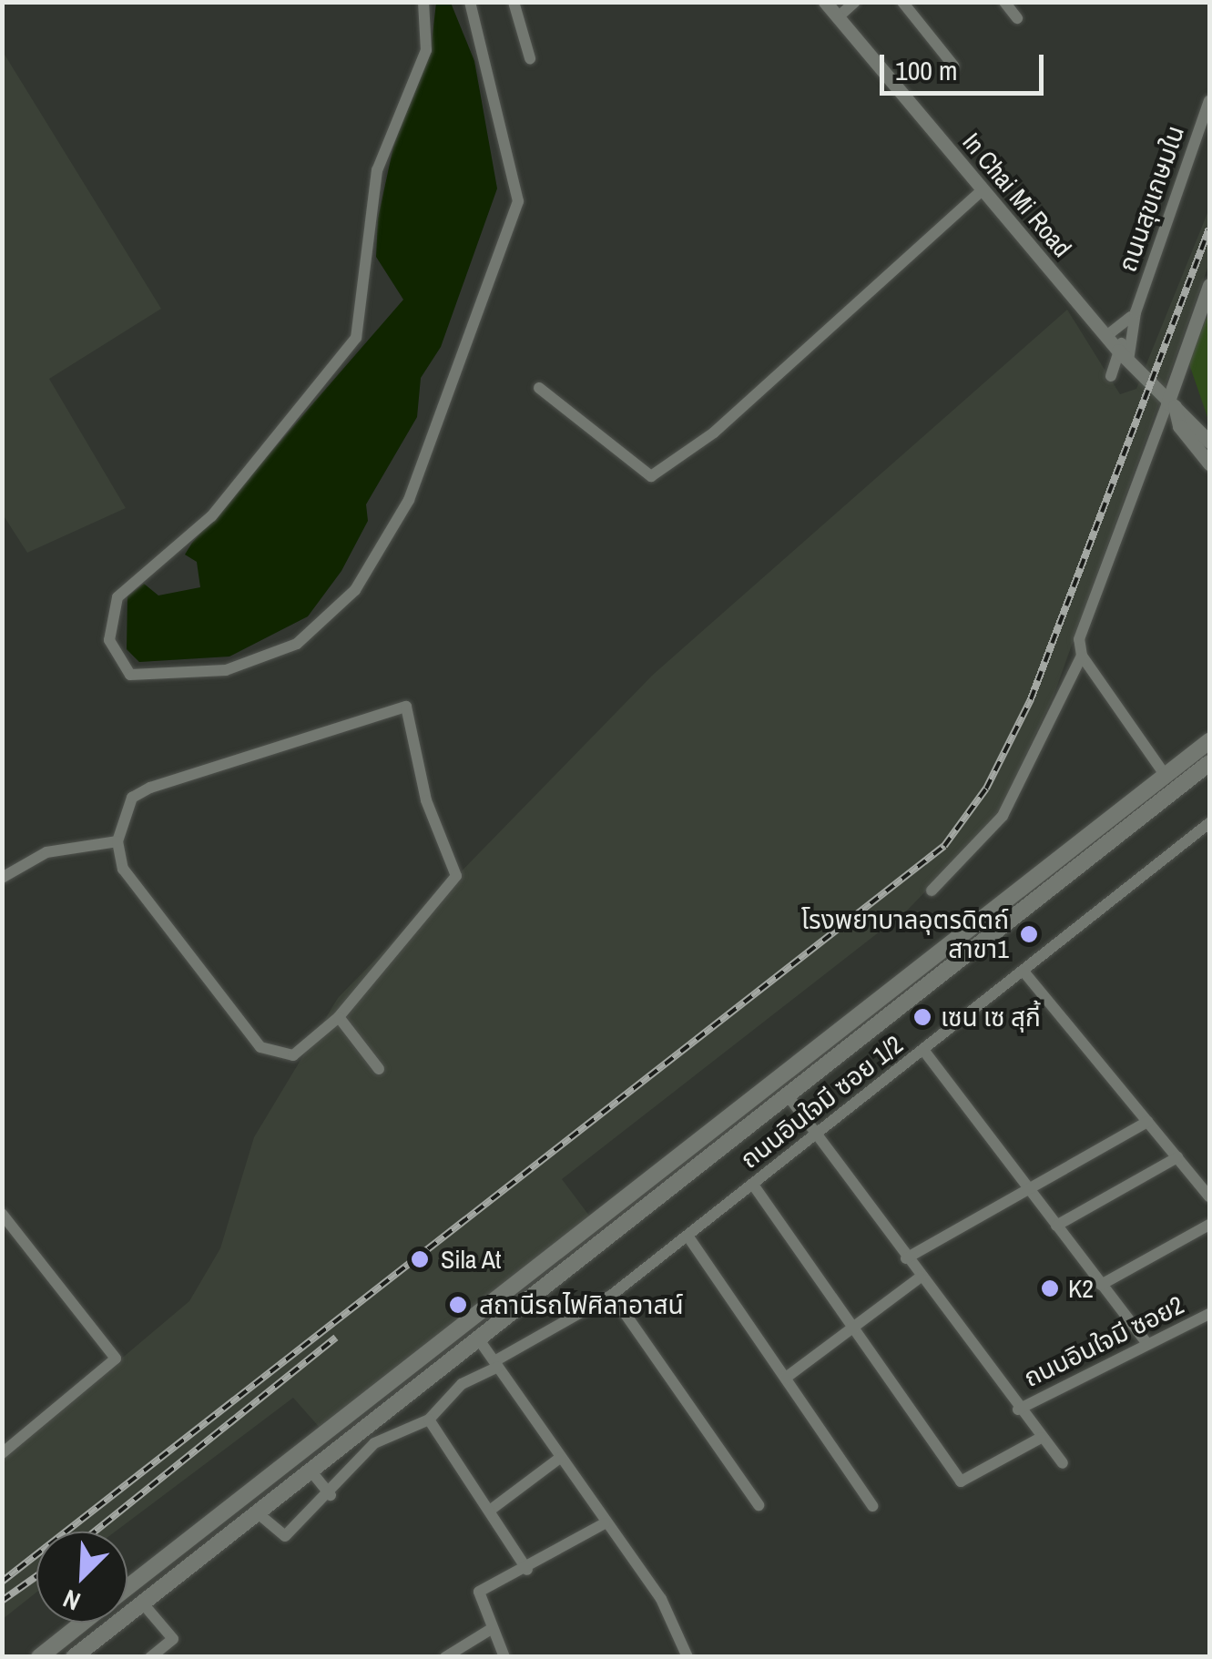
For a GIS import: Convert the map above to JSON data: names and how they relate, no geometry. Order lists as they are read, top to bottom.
{
  "streets": {
    "street": [
      "In Chai Mi Road",
      "ถนนสุขเกษมใน",
      "ถนนอินใจมี ซอย 1/2",
      "ถนนอินใจมี ซอย2"
    ]
  },
  "crossings": [
    ["In Chai Mi Road", "ถนนสุขเกษมใน"]
  ],
  "places": [
    "โรงพยาบาลอุตรดิตถ์ สาขา1",
    "เซน เซ สุกี้",
    "Sila At",
    "K2",
    "สถานีรถไฟศิลาอาสน์"
  ],
  "scale_bar": "100 m",
  "north": "bottom left"
}
